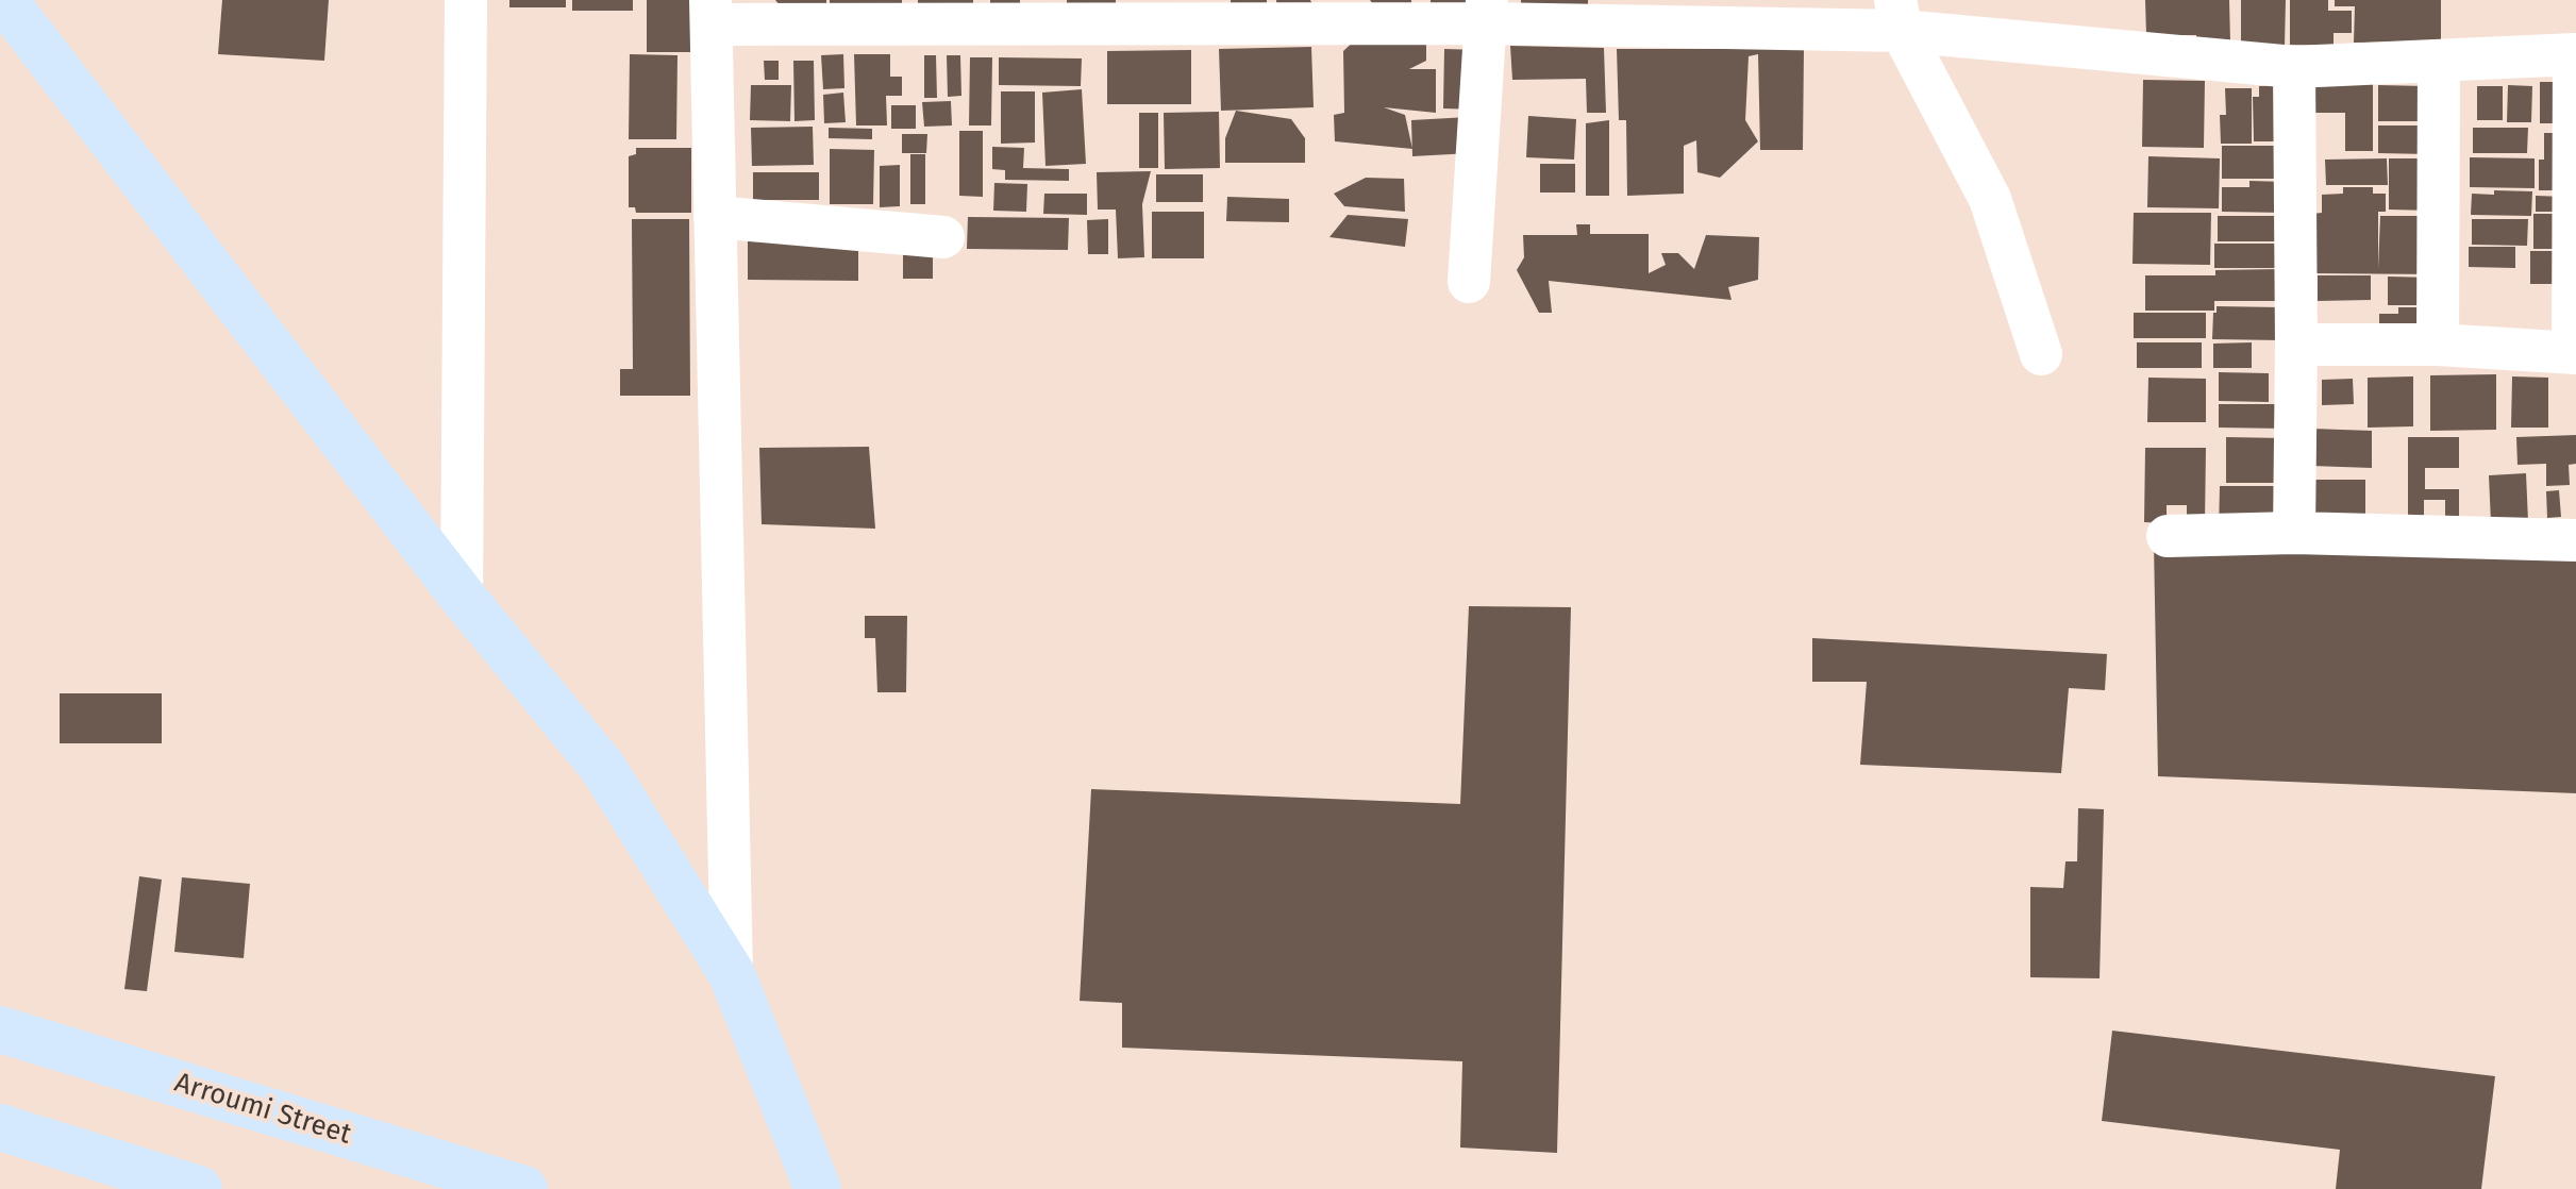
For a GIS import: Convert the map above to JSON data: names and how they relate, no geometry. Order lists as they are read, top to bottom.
{
  "streets": {
    "main road": ["Arroumi Street"]
  }
}
